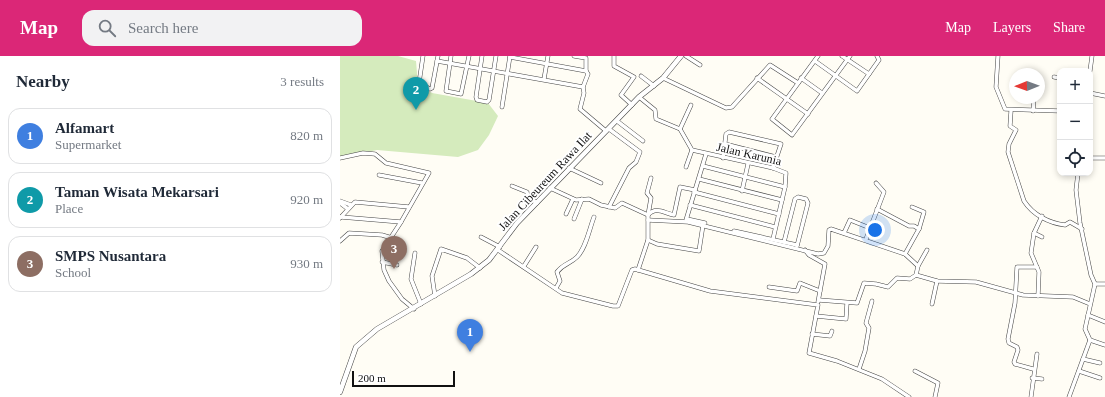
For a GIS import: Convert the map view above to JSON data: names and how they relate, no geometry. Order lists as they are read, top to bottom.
{
  "streets": {
    "street": ["Jalan Karunia", "Jalan Cibeureum Rawa Ilat"]
  },
  "scale_bar": "200 m",
  "north": "left",
  "page": {
    "header": "Map",
    "search": "Search here",
    "nav": ["Map", "Layers", "Share"],
    "heading": ["Nearby", "3 results"],
    "map_buttons": ["+", "−"],
    "pins": ["2", "3", "1"],
    "list": [
      {
        "mark": "1",
        "name": "Alfamart",
        "note": "Supermarket",
        "value": "820 m"
      },
      {
        "mark": "2",
        "name": "Taman Wisata Mekarsari",
        "note": "Place",
        "value": "920 m"
      },
      {
        "mark": "3",
        "name": "SMPS Nusantara",
        "note": "School",
        "value": "930 m"
      }
    ],
    "scale": "200 m"
  }
}
